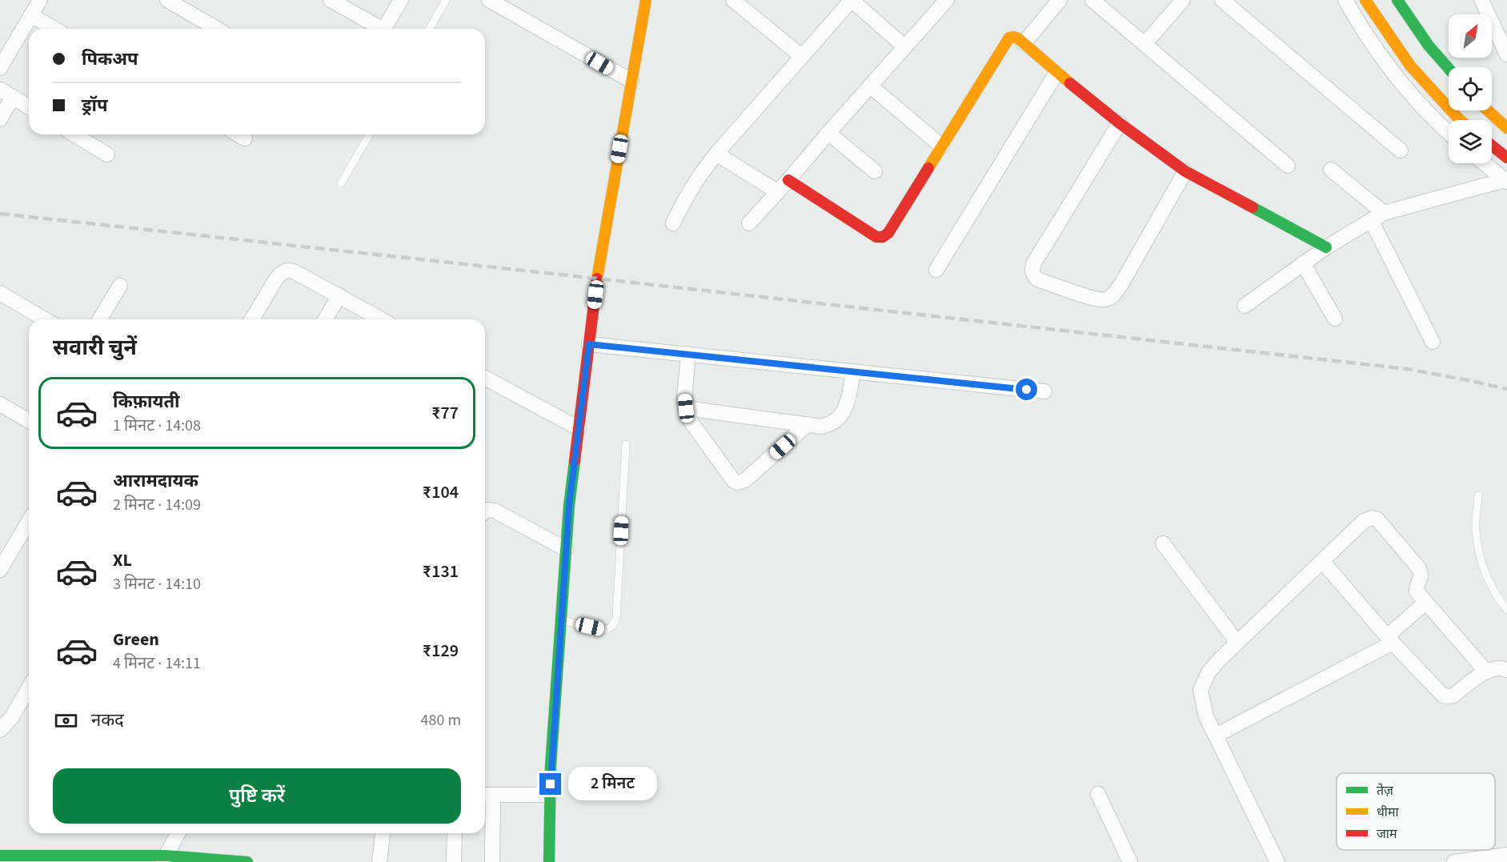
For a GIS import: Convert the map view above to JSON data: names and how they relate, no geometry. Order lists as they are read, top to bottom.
{
  "legend": ["तेज़", "धीमा", "जाम"],
  "north": "top right",
  "page": {
    "banner": ["पिकअप", "ड्रॉप"],
    "heading": "सवारी चुनें",
    "list": [
      {
        "name": "किफ़ायती",
        "note": "1 मिनट · 14:08",
        "value": "₹77"
      },
      {
        "name": "आरामदायक",
        "note": "2 मिनट · 14:09",
        "value": "₹104"
      },
      {
        "name": "XL",
        "note": "3 मिनट · 14:10",
        "value": "₹131"
      },
      {
        "name": "Green",
        "note": "4 मिनट · 14:11",
        "value": "₹129"
      }
    ],
    "pay": ["नकद", "480 m"],
    "buttons": "पुष्टि करें",
    "bubble": "2 मिनट"
  }
}
